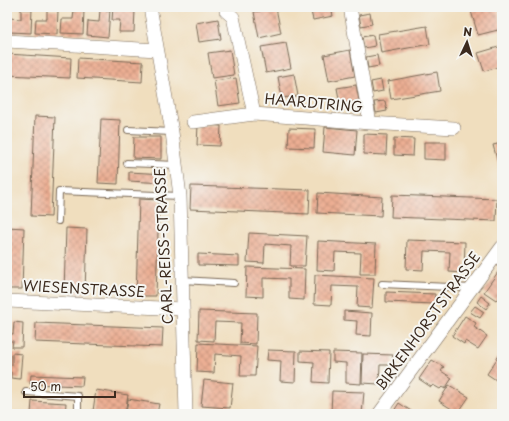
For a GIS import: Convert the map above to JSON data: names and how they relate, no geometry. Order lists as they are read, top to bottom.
{
  "streets": {
    "street": [
      "HAARDTRING",
      "CARL-REISS-STRASSE",
      "WIESENSTRASSE",
      "BIRKENHORSTSTRASSE"
    ]
  },
  "crossings": [
    ["CARL-REISS-STRASSE", "WIESENSTRASSE"]
  ],
  "scale_bar": "50 m",
  "north": "top"
}
